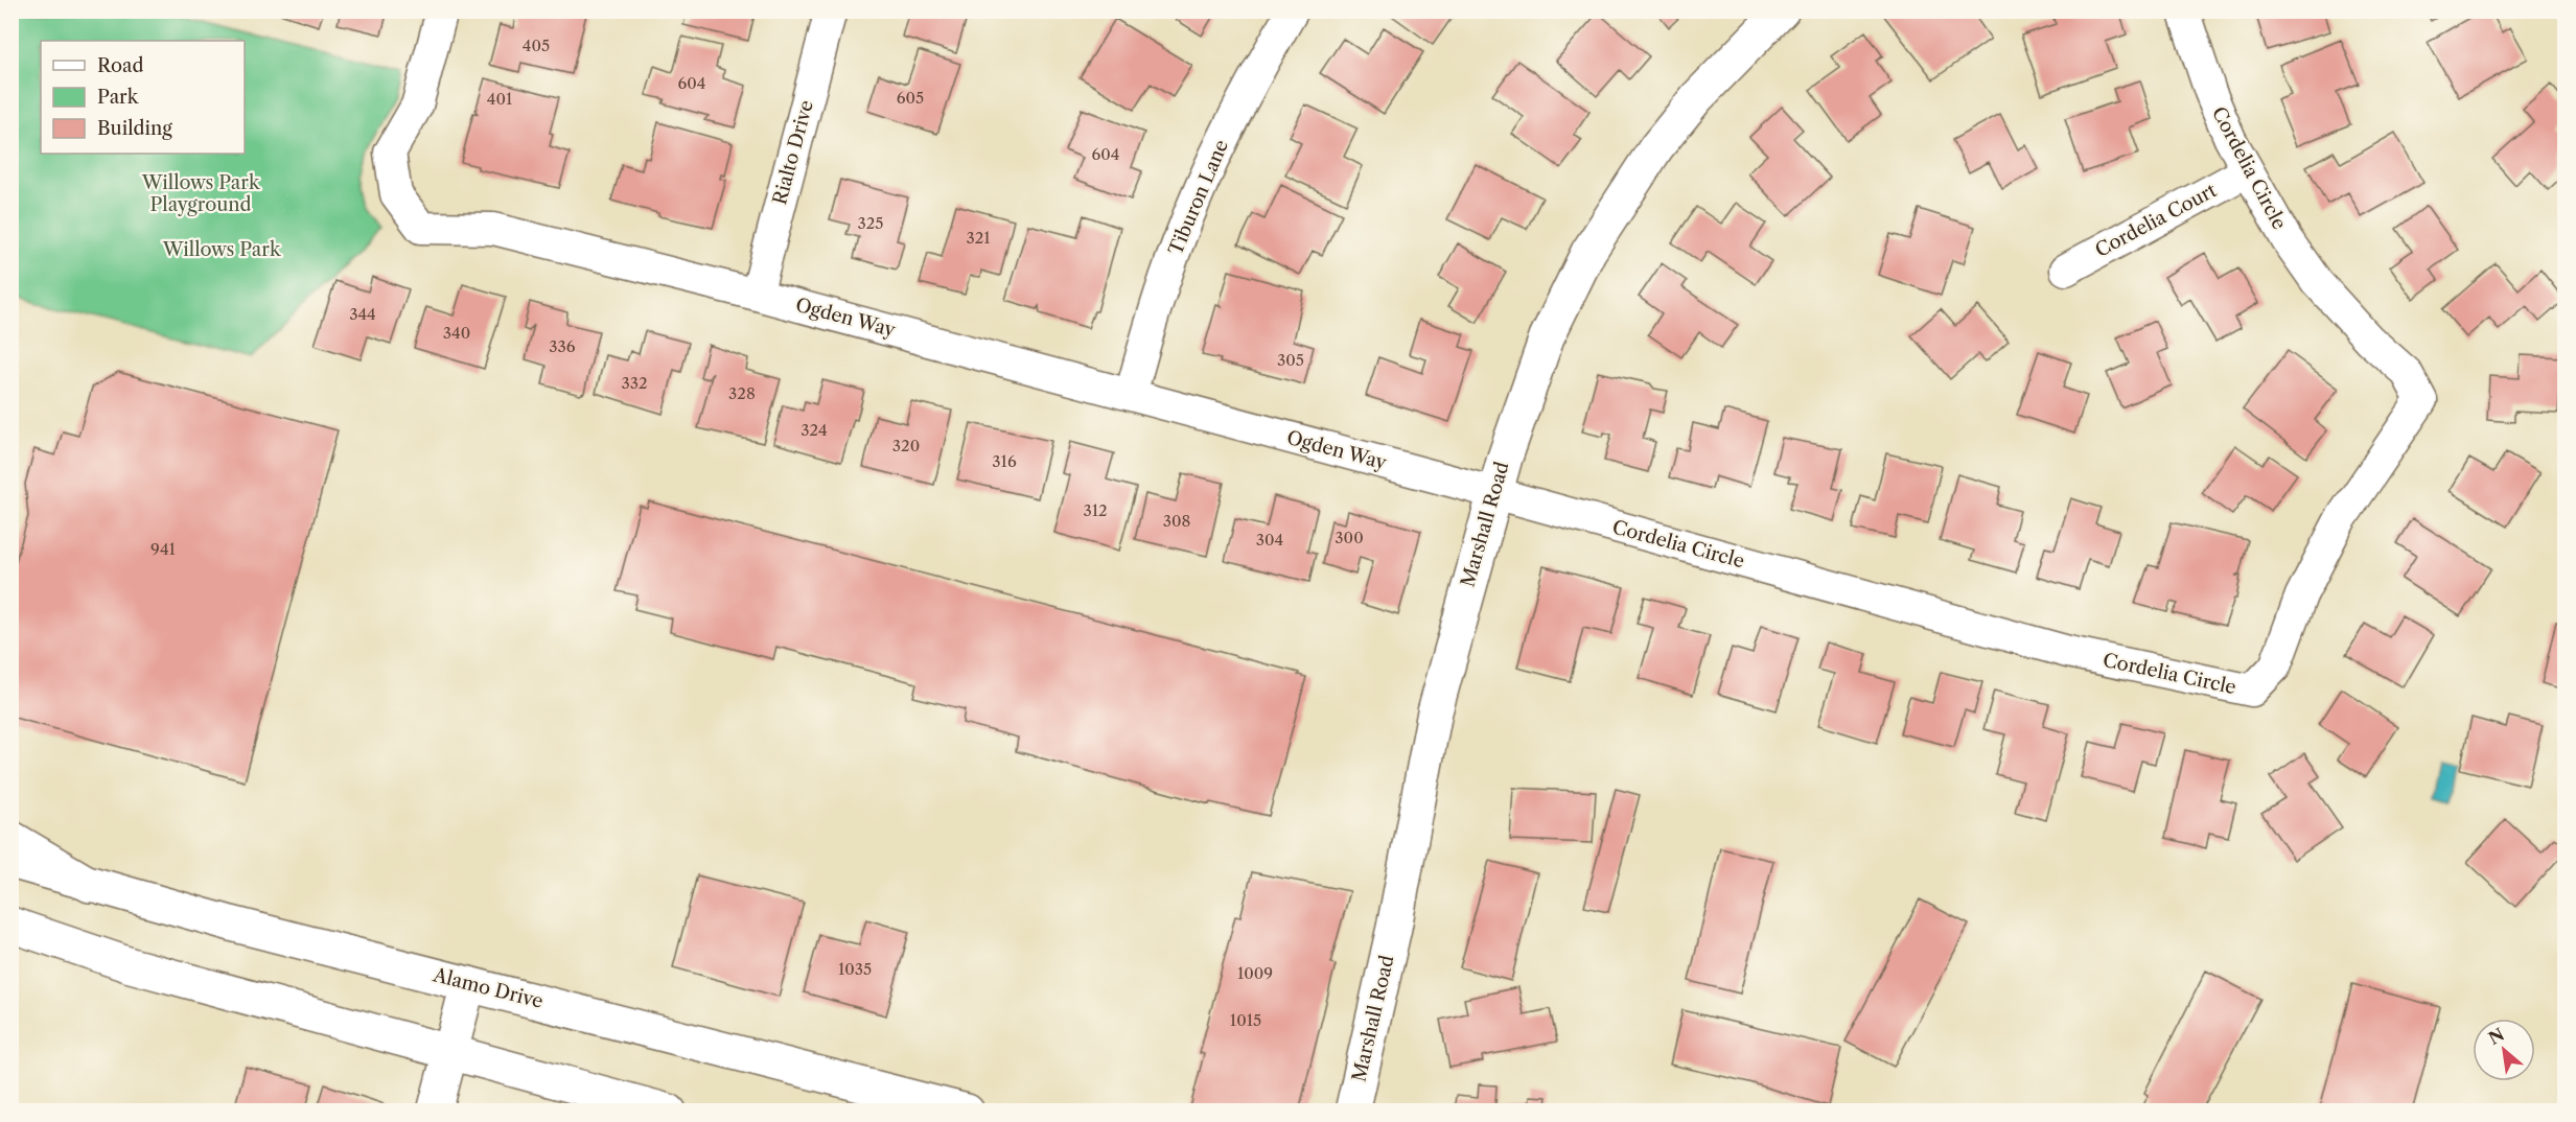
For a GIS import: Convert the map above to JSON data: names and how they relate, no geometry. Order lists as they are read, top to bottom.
{
  "streets": {
    "main road": ["Marshall Road", "Alamo Drive"],
    "street": [
      "Rialto Drive",
      "Cordelia Circle",
      "Tiburon Lane",
      "Cordelia Court",
      "Ogden Way"
    ]
  },
  "crossings": [
    ["Rialto Drive", "Ogden Way"],
    ["Cordelia Circle", "Cordelia Court"],
    ["Cordelia Circle", "Ogden Way"],
    ["Cordelia Circle", "Marshall Road"],
    ["Tiburon Lane", "Ogden Way"],
    ["Ogden Way", "Marshall Road"]
  ],
  "parks": ["Willows Park Playground", "Willows Park"],
  "house_numbers": [
    "405",
    "604",
    "605",
    "401",
    "604",
    "325",
    "321",
    "344",
    "340",
    "336",
    "305",
    "332",
    "328",
    "324",
    "320",
    "316",
    "312",
    "308",
    "300",
    "304",
    "941",
    "1035",
    "1009",
    "1015"
  ],
  "legend": ["Road", "Park", "Building"],
  "north": "top left"
}
